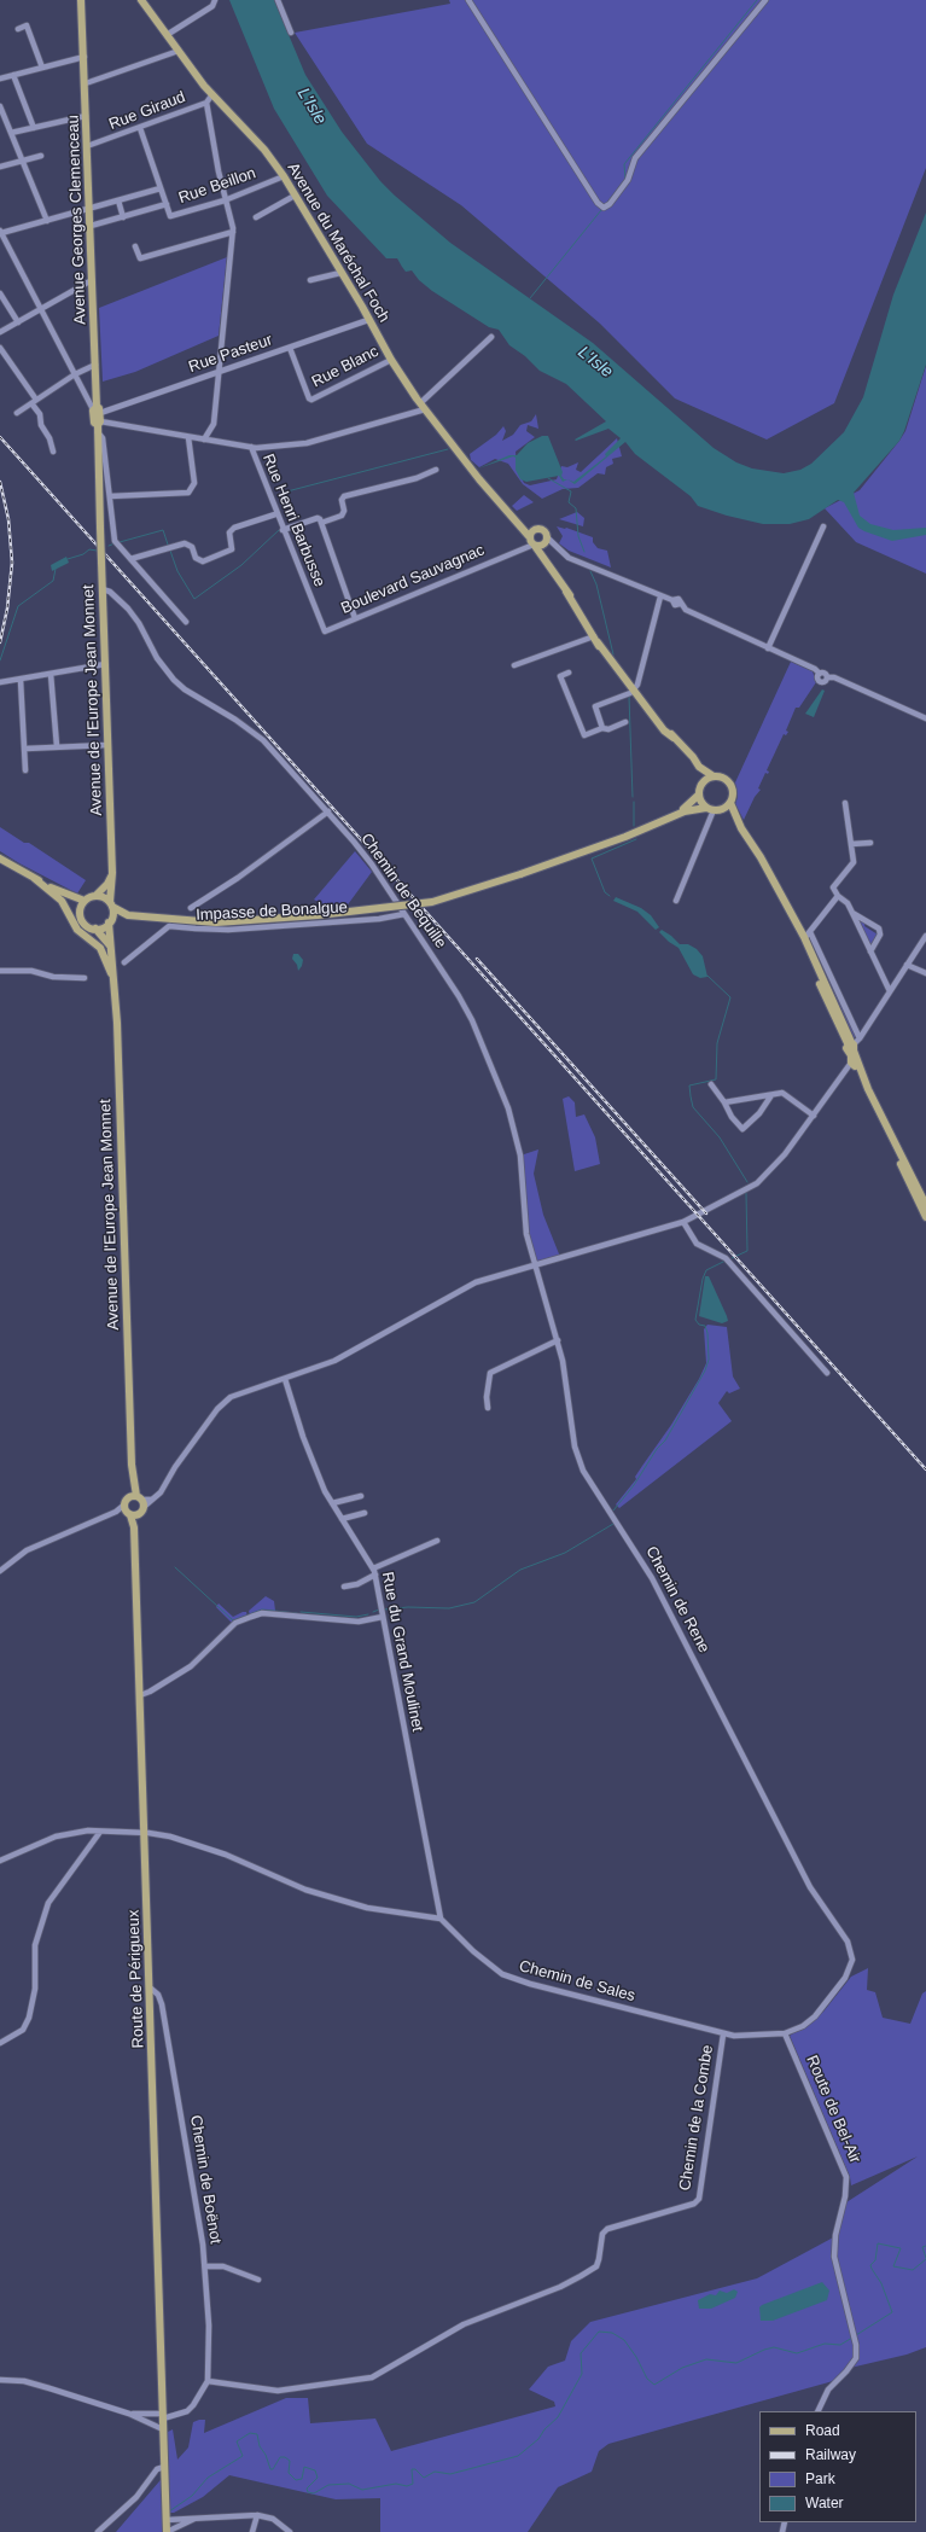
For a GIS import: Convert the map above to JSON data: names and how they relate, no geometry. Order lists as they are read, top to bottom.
{
  "streets": {
    "main road": [
      "Avenue Georges Clemenceau",
      "Avenue du Maréchal Foch",
      "Avenue de l'Europe Jean Monnet",
      "Route de Périgueux"
    ],
    "street": [
      "Rue Giraud",
      "Rue Beillon",
      "Rue Pasteur",
      "Rue Blanc",
      "Rue Henri Barbusse",
      "Boulevard Sauvagnac",
      "Chemin de Bequille",
      "Impasse de Bonalgue",
      "Chemin de Rene",
      "Rue du Grand Moulinet",
      "Chemin de Sales",
      "Route de Bel-Air",
      "Chemin de la Combe",
      "Chemin de Boënot"
    ]
  },
  "crossings": [
    ["Rue Giraud", "Avenue Georges Clemenceau"],
    ["Rue Giraud", "Avenue du Maréchal Foch"],
    ["Rue Beillon", "Avenue du Maréchal Foch"],
    ["Avenue Georges Clemenceau", "Rue Pasteur"],
    ["Avenue Georges Clemenceau", "Avenue de l'Europe Jean Monnet"],
    ["Avenue du Maréchal Foch", "Rue Pasteur"],
    ["Avenue du Maréchal Foch", "Rue Blanc"],
    ["Avenue du Maréchal Foch", "Boulevard Sauvagnac"],
    ["Rue Pasteur", "Rue Blanc"],
    ["Rue Henri Barbusse", "Boulevard Sauvagnac"],
    ["Avenue de l'Europe Jean Monnet", "Chemin de Bequille"],
    ["Chemin de Bequille", "Impasse de Bonalgue"],
    ["Chemin de Bequille", "Chemin de Rene"],
    ["Chemin de Rene", "Chemin de Sales"],
    ["Rue du Grand Moulinet", "Chemin de Sales"],
    ["Route de Périgueux", "Chemin de Boënot"],
    ["Chemin de Sales", "Route de Bel-Air"],
    ["Chemin de Sales", "Chemin de la Combe"],
    ["Chemin de la Combe", "Chemin de Boënot"]
  ],
  "water": ["L'Isle"],
  "legend": [
    "Road",
    "Railway",
    "Park",
    "Water"
  ]
}
